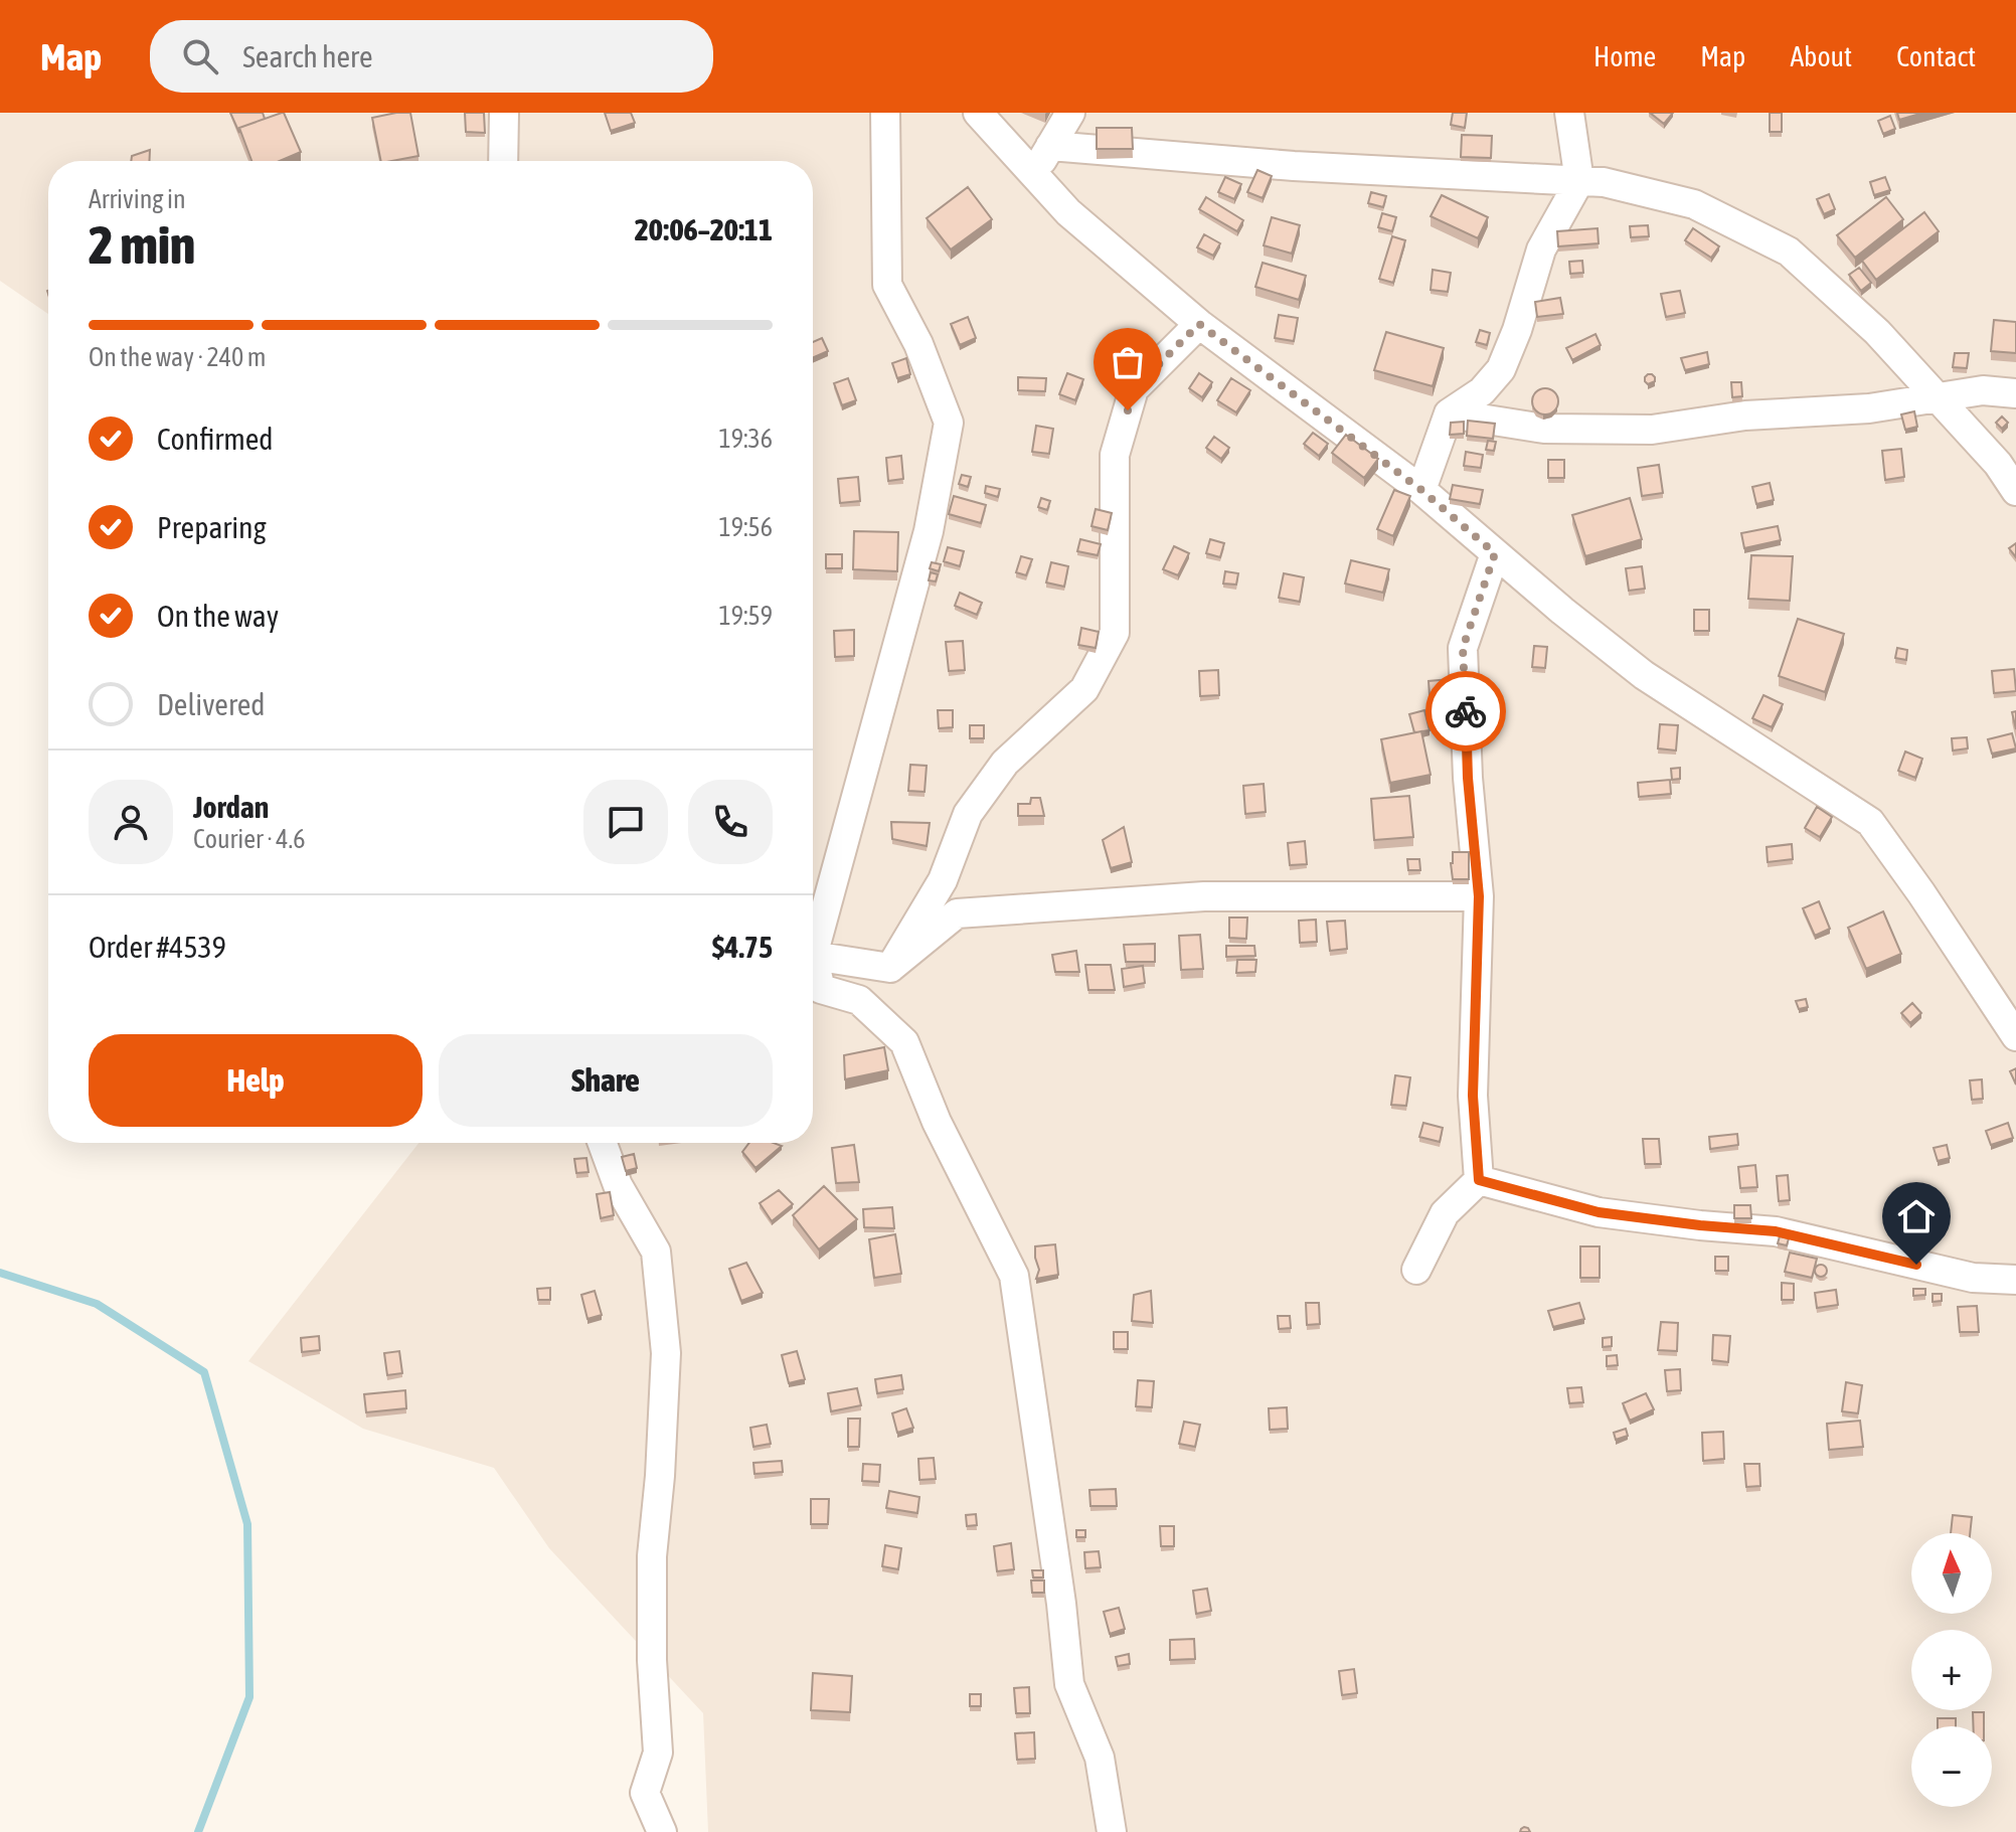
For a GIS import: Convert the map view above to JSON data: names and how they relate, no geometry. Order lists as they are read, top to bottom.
{
  "north": "top",
  "page": {
    "header": "Map",
    "search": "Search here",
    "nav": [
      "Home",
      "Map",
      "About",
      "Contact"
    ],
    "heading": ["2 min", "Arriving in", "20:06–20:11"],
    "panel": [
      "Jordan",
      "Courier · 4.6",
      "Order #4539",
      "$4.75"
    ],
    "bar": "On the way · 240 m",
    "list": [
      ["Confirmed", "19:36"],
      ["Preparing", "19:56"],
      ["On the way", "19:59"],
      "Delivered"
    ],
    "buttons": ["Help", "Share"],
    "map_buttons": ["+", "−"]
  }
}
